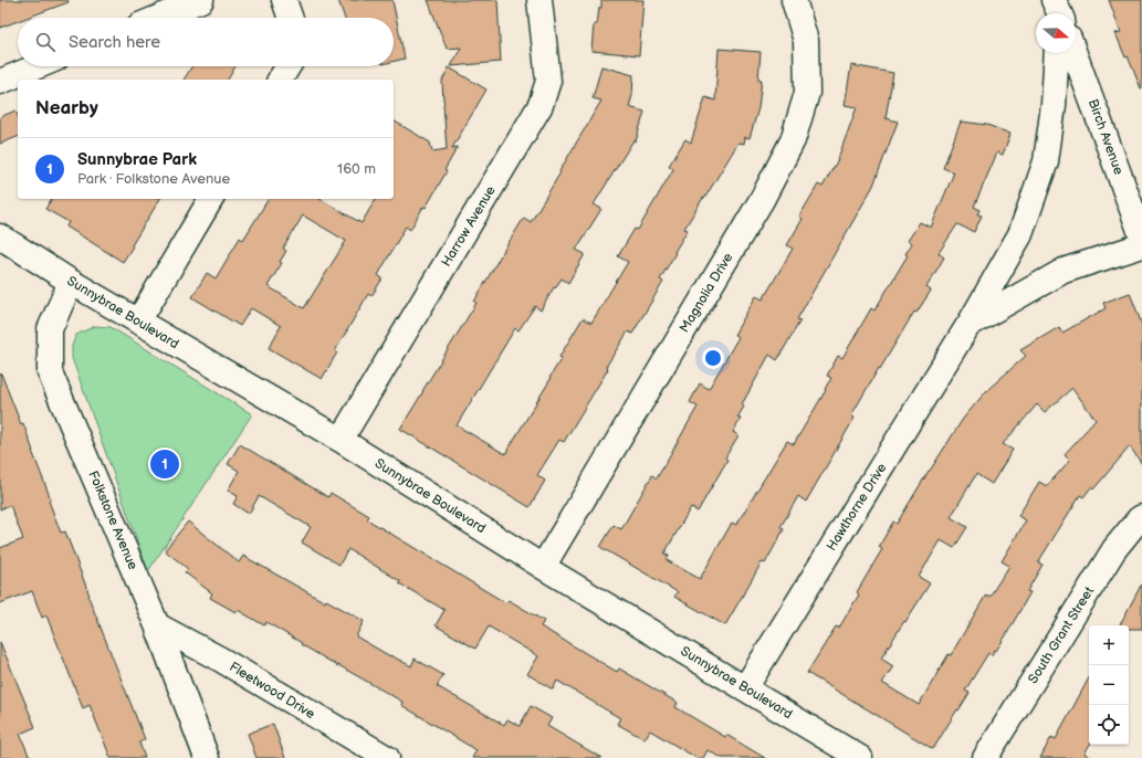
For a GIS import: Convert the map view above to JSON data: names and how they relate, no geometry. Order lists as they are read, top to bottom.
{
  "streets": {
    "street": [
      "Birch Avenue",
      "Harrow Avenue",
      "Magnolia Drive",
      "Sunnybrae Boulevard",
      "Hawthorne Drive",
      "Folkstone Avenue",
      "South Grant Street",
      "Fleetwood Drive"
    ]
  },
  "crossings": [
    ["Harrow Avenue", "Sunnybrae Boulevard"],
    ["Magnolia Drive", "Sunnybrae Boulevard"],
    ["Sunnybrae Boulevard", "Hawthorne Drive"],
    ["Sunnybrae Boulevard", "Folkstone Avenue"],
    ["Folkstone Avenue", "Fleetwood Drive"]
  ],
  "north": "right",
  "page": {
    "search": "Search here",
    "heading": "Nearby",
    "list": [
      {
        "mark": "1",
        "name": "Sunnybrae Park",
        "note": "Park · Folkstone Avenue",
        "value": "160 m"
      }
    ],
    "pins": "1",
    "map_buttons": ["+", "−"]
  }
}
